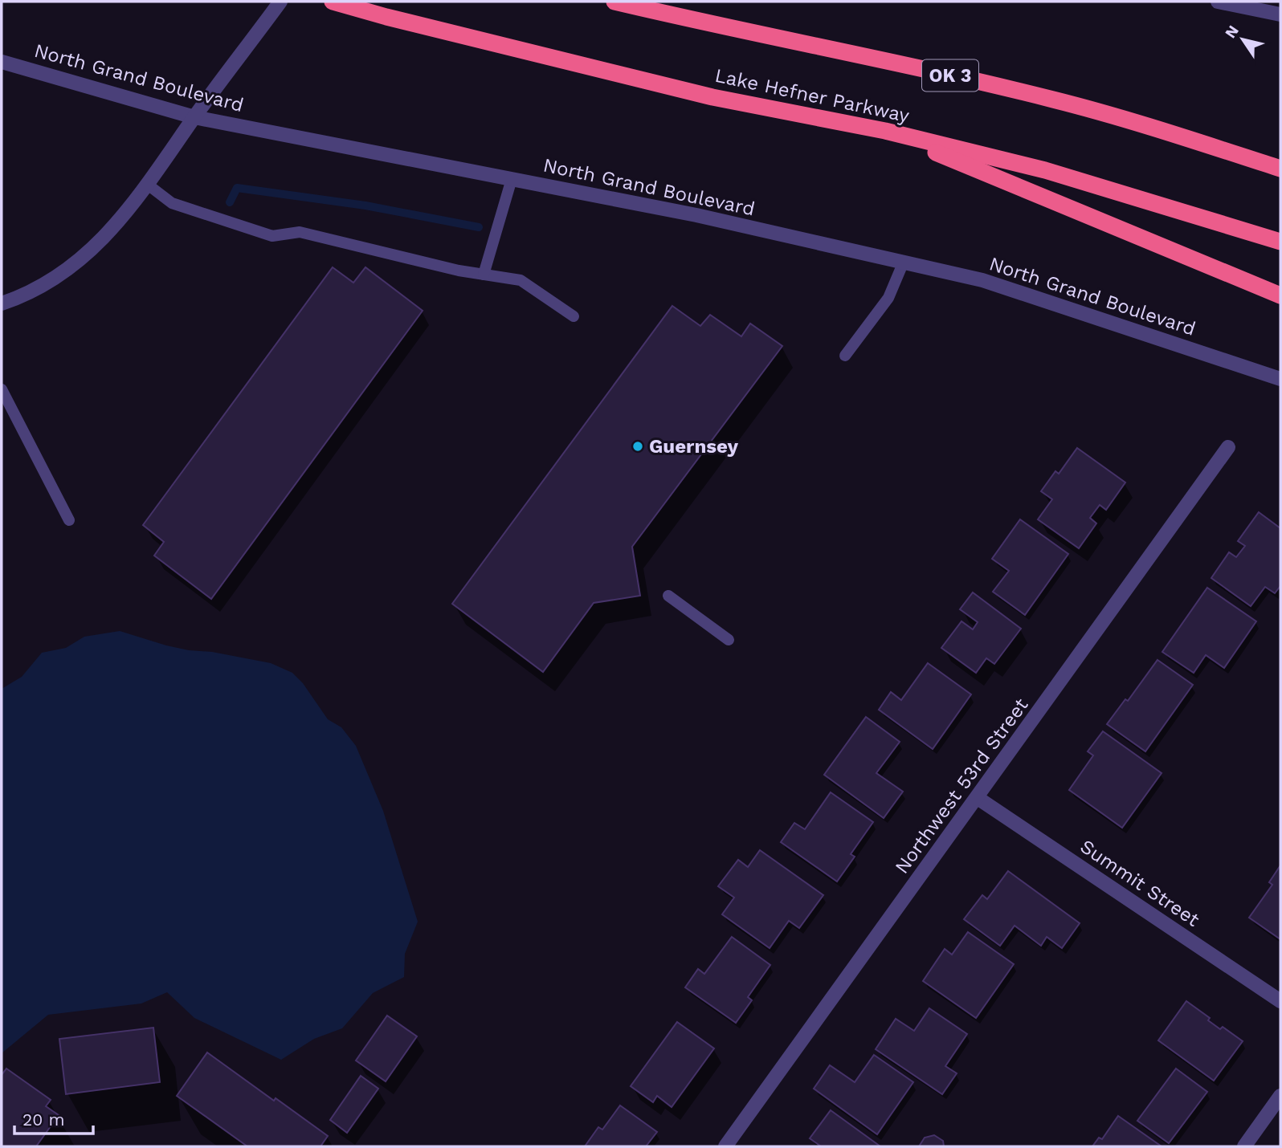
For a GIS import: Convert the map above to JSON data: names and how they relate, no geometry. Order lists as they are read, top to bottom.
{
  "streets": {
    "highway": ["OK 3", "Lake Hefner Parkway"],
    "street": ["North Grand Boulevard", "Northwest 53rd Street", "Summit Street"]
  },
  "crossings": [
    ["Northwest 53rd Street", "Summit Street"]
  ],
  "places": ["Guernsey"],
  "scale_bar": "20 m",
  "north": "top left"
}
